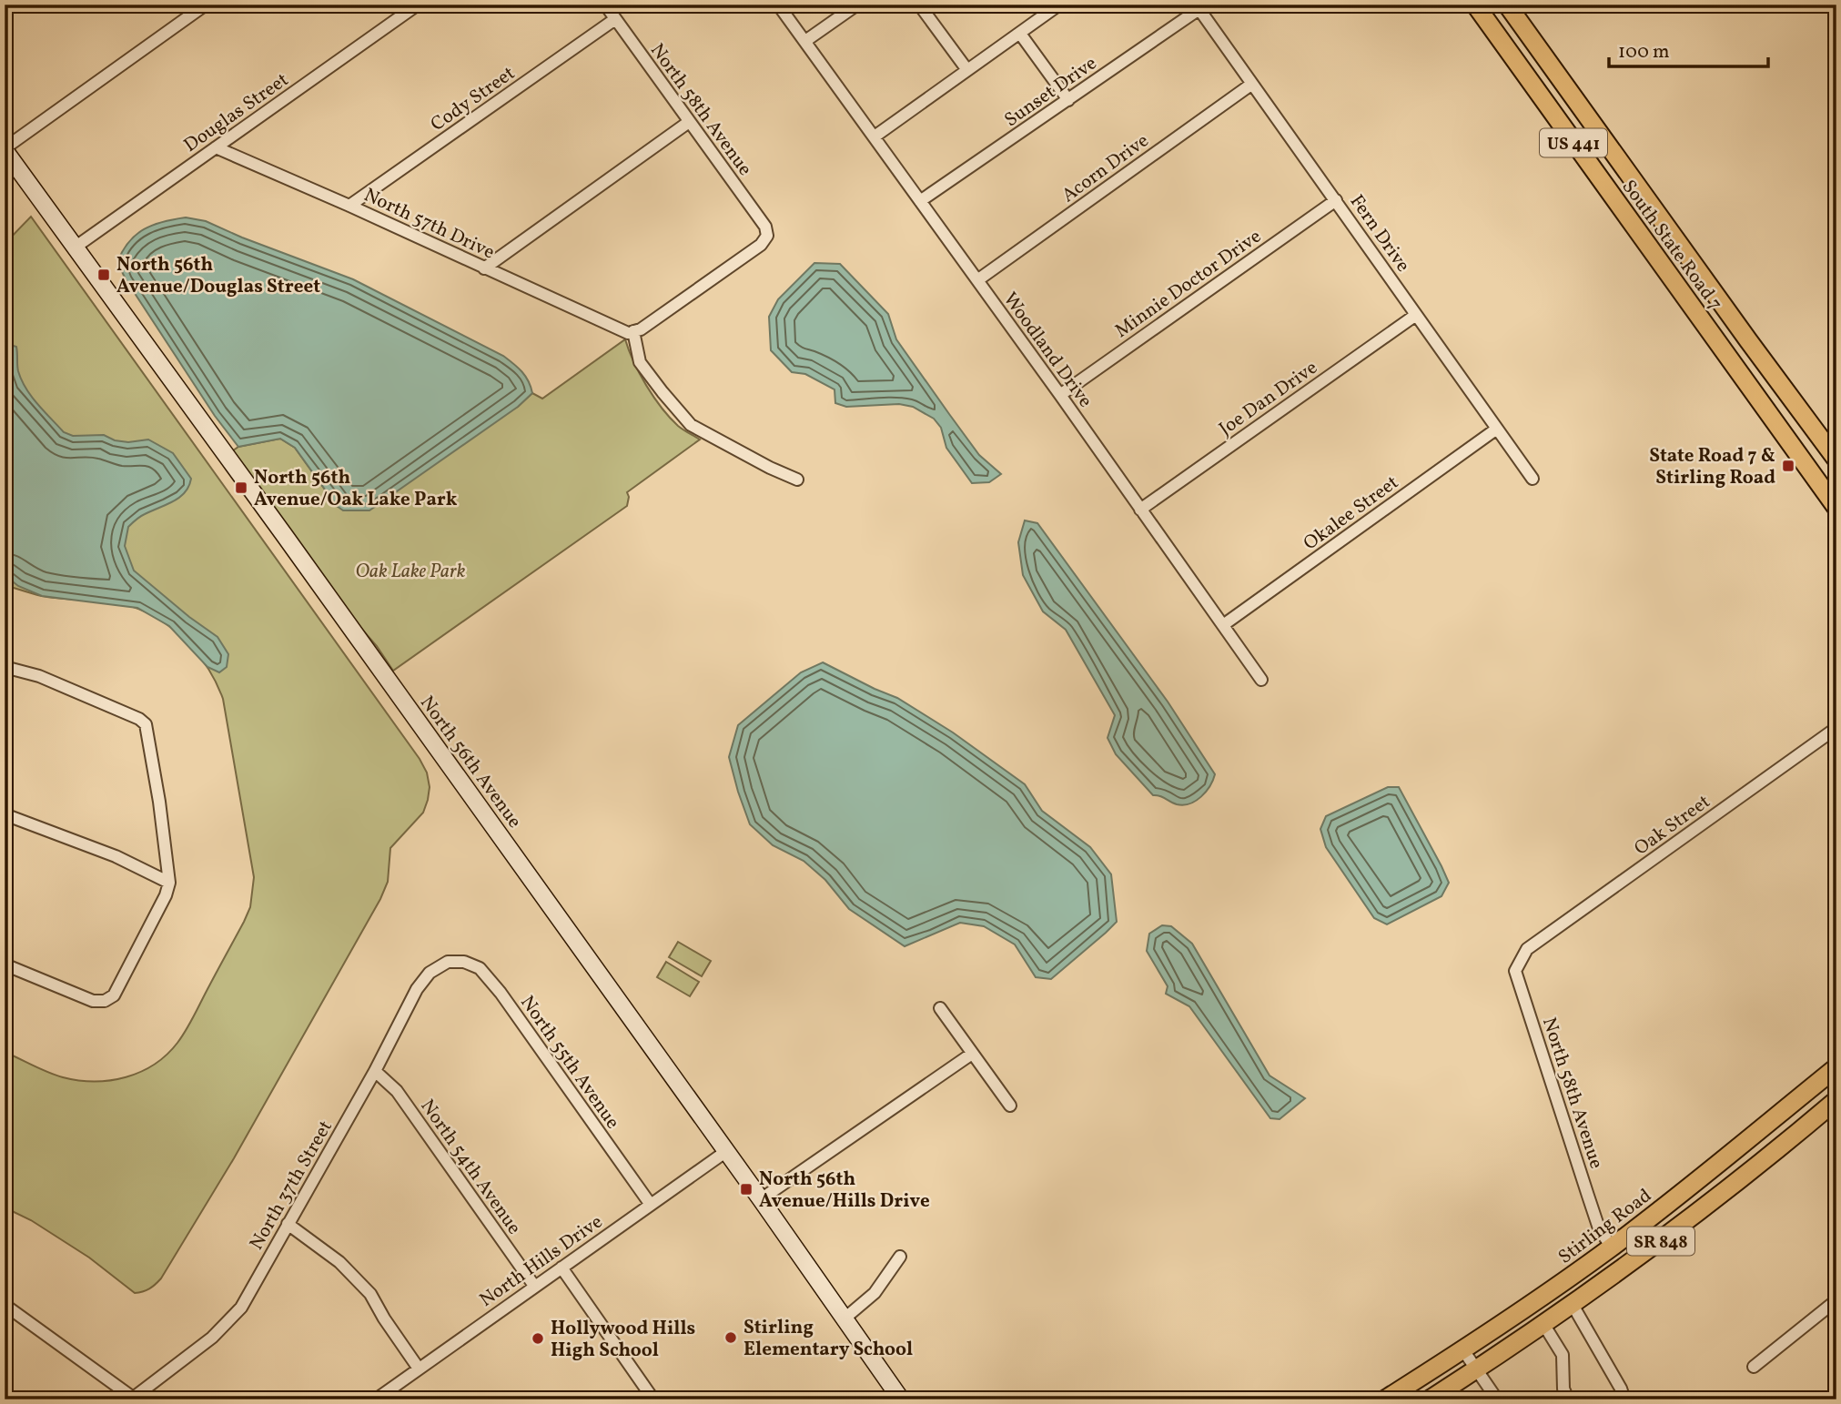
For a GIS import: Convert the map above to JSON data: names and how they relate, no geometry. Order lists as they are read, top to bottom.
{
  "streets": {
    "main road": [
      "US 441",
      "South State Road 7",
      "Stirling Road",
      "SR 848"
    ],
    "street": [
      "Sunset Drive",
      "Cody Street",
      "North 58th Avenue",
      "Douglas Street",
      "Acorn Drive",
      "North 57th Drive",
      "Fern Drive",
      "Minnie Doctor Drive",
      "Woodland Drive",
      "Joe Dan Drive",
      "Okalee Street",
      "North 56th Avenue",
      "Oak Street",
      "North 55th Avenue",
      "North 54th Avenue",
      "North 37th Street",
      "North Hills Drive"
    ]
  },
  "crossings": [
    ["Sunset Drive", "Fern Drive"],
    ["Sunset Drive", "Woodland Drive"],
    ["Cody Street", "North 58th Avenue"],
    ["Cody Street", "North 57th Drive"],
    ["North 58th Avenue", "North 57th Drive"],
    ["North 58th Avenue", "Oak Street"],
    ["North 58th Avenue", "Stirling Road"],
    ["Douglas Street", "North 57th Drive"],
    ["Douglas Street", "North 56th Avenue"],
    ["Acorn Drive", "Fern Drive"],
    ["Acorn Drive", "Woodland Drive"],
    ["Fern Drive", "Minnie Doctor Drive"],
    ["Fern Drive", "Joe Dan Drive"],
    ["Fern Drive", "Okalee Street"],
    ["Minnie Doctor Drive", "Woodland Drive"],
    ["Woodland Drive", "Joe Dan Drive"],
    ["Woodland Drive", "Okalee Street"],
    ["North 56th Avenue", "North Hills Drive"],
    ["North 55th Avenue", "North 37th Street"],
    ["North 55th Avenue", "North Hills Drive"],
    ["North 54th Avenue", "North 37th Street"],
    ["North 54th Avenue", "North Hills Drive"]
  ],
  "parks": ["Oak Lake Park"],
  "places": {
    "transit": [
      "North 56th Avenue/Douglas Street",
      "State Road 7 & Stirling Road",
      "North 56th Avenue/Oak Lake Park",
      "North 56th Avenue/Hills Drive"
    ],
    "other": ["Stirling Elementary School", "Hollywood Hills High School"]
  },
  "scale_bar": "100 m"
}
